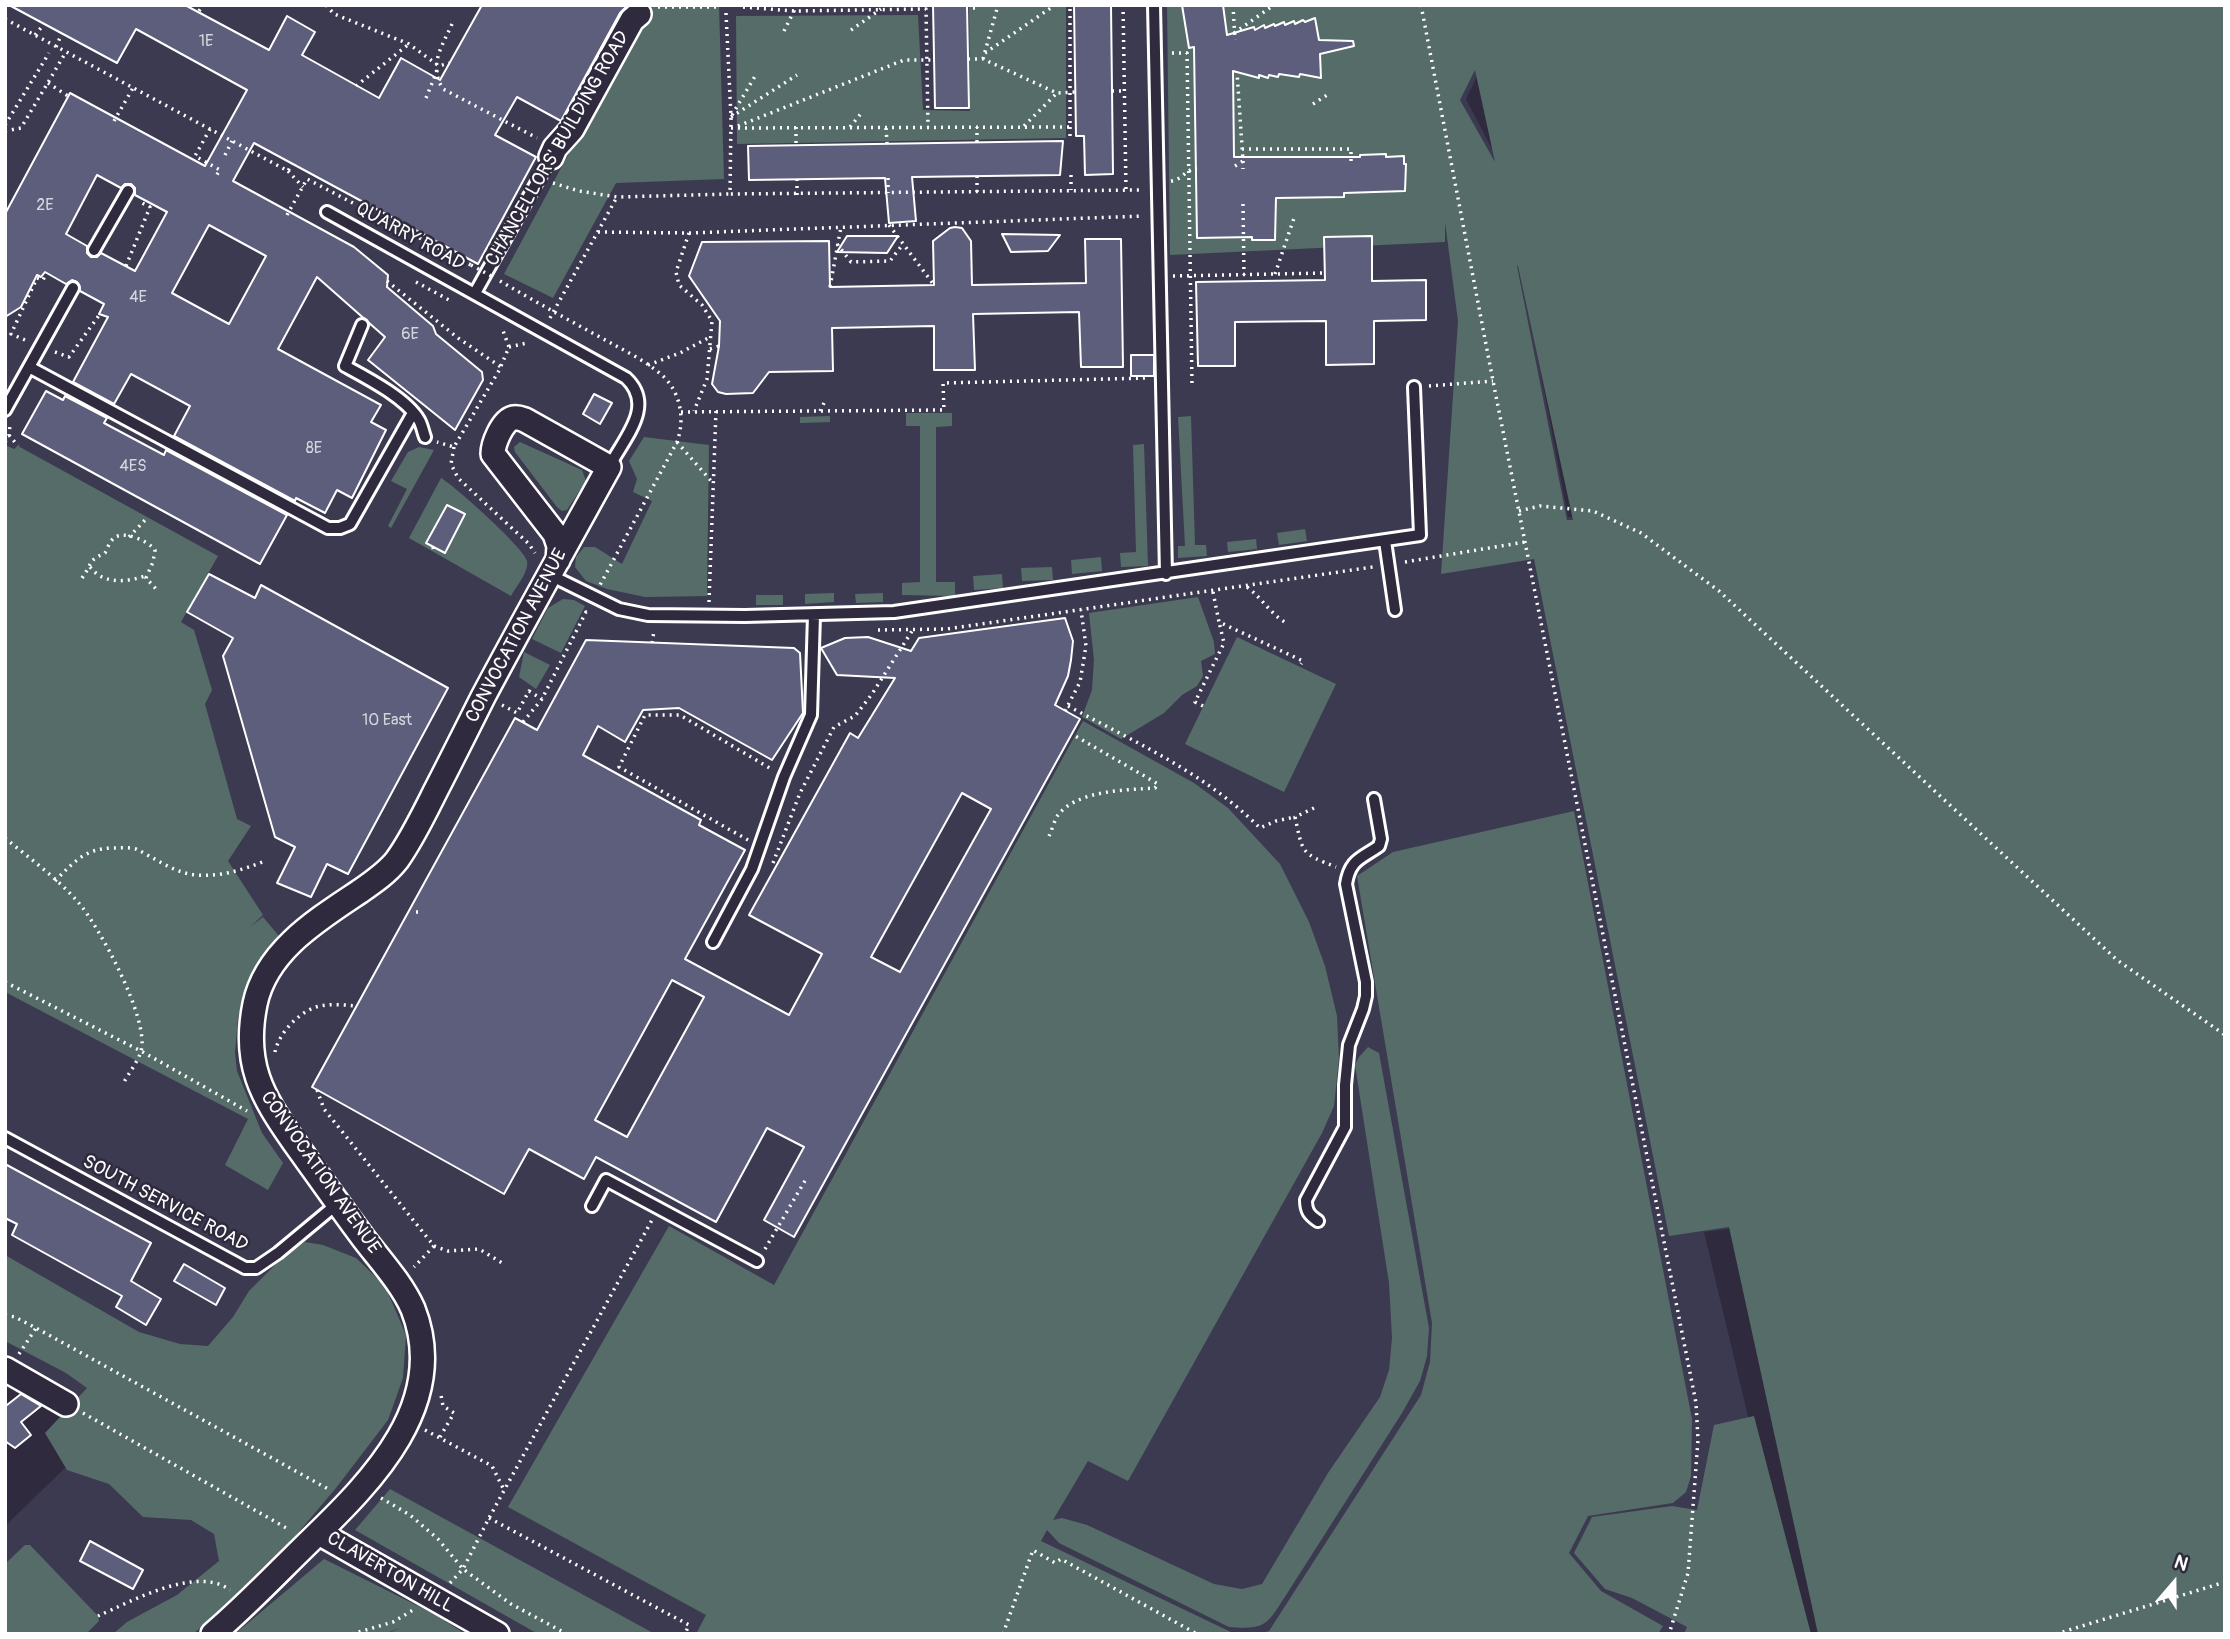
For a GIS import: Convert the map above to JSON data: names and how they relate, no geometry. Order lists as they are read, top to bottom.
{
  "streets": {
    "street": ["CHANCELLORS' BUILDING ROAD", "CONVOCATION AVENUE", "CLAVERTON HILL"],
    "lane": ["QUARRY ROAD", "SOUTH SERVICE ROAD"]
  },
  "crossings": [
    ["CHANCELLORS' BUILDING ROAD", "QUARRY ROAD"],
    ["QUARRY ROAD", "CONVOCATION AVENUE"],
    ["CONVOCATION AVENUE", "SOUTH SERVICE ROAD"],
    ["CONVOCATION AVENUE", "CLAVERTON HILL"]
  ],
  "house_numbers": [
    "1E",
    "2E",
    "4E",
    "6E",
    "8E",
    "4ES",
    "10 East"
  ],
  "north": "top"
}
